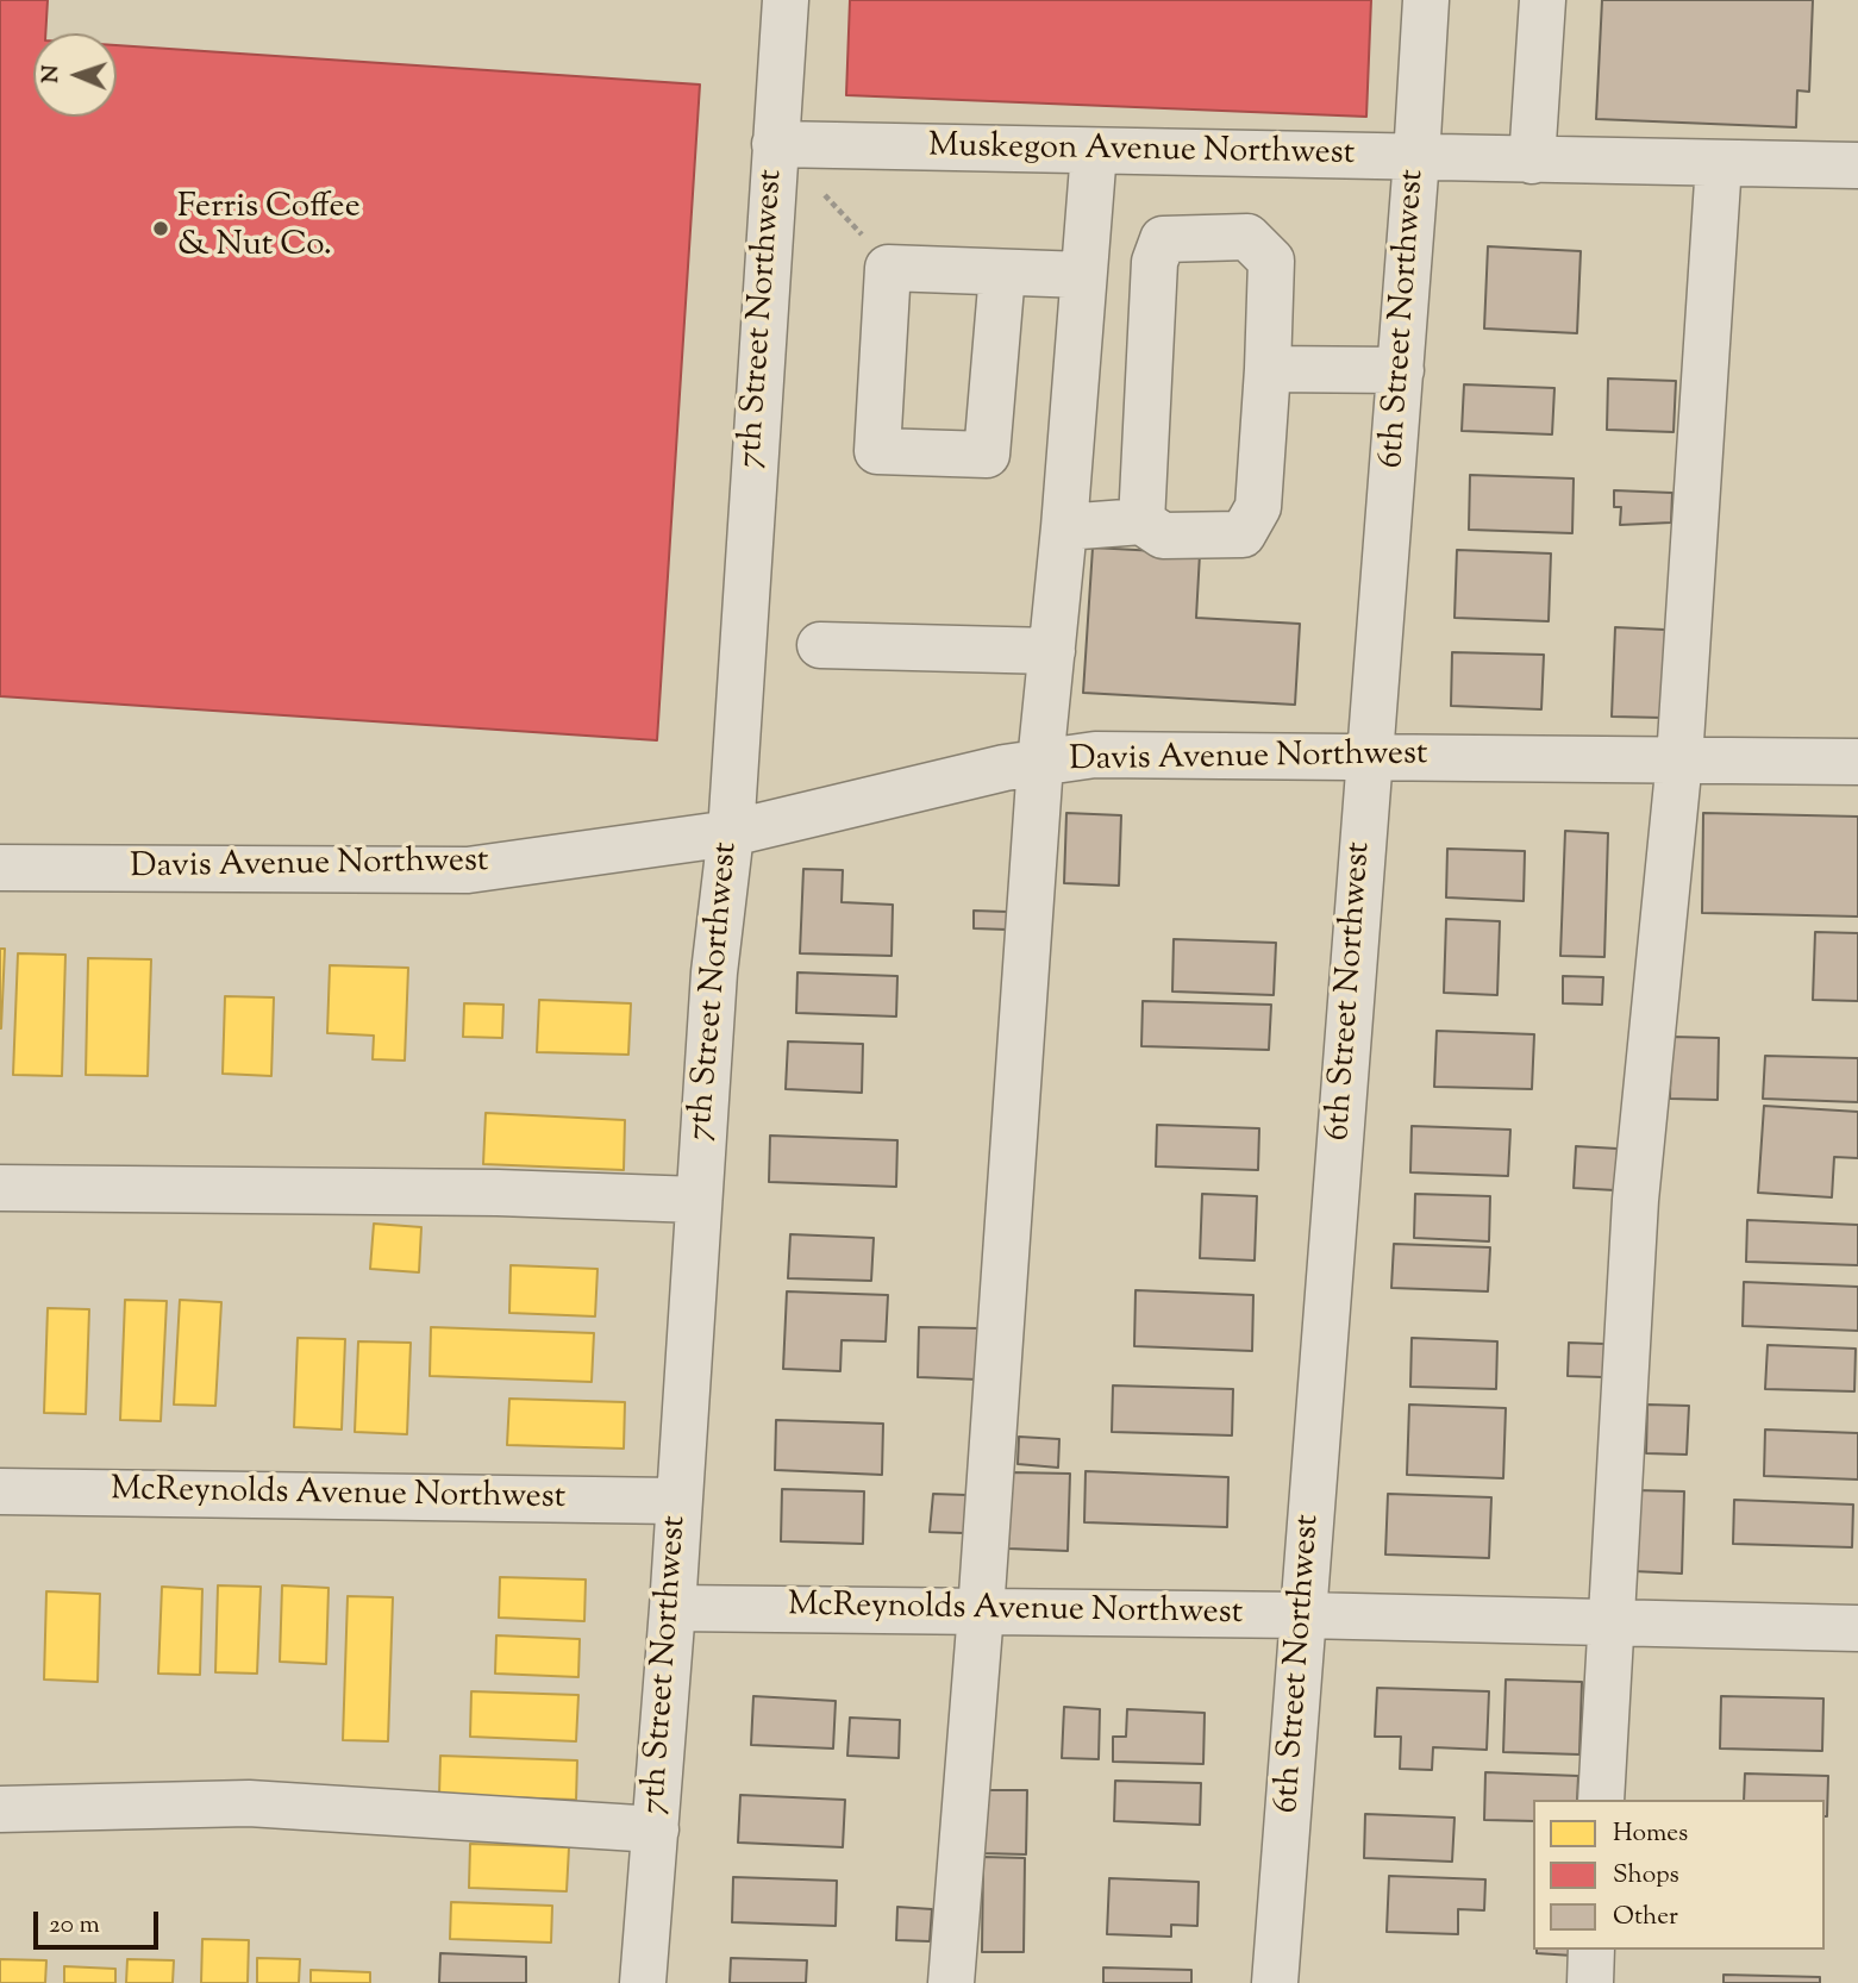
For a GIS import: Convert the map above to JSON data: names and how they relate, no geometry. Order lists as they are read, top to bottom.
{
  "streets": {
    "street": [
      "Muskegon Avenue Northwest",
      "7th Street Northwest",
      "6th Street Northwest",
      "Davis Avenue Northwest",
      "McReynolds Avenue Northwest"
    ]
  },
  "crossings": [
    ["Muskegon Avenue Northwest", "7th Street Northwest"],
    ["Muskegon Avenue Northwest", "6th Street Northwest"],
    ["7th Street Northwest", "Davis Avenue Northwest"],
    ["7th Street Northwest", "McReynolds Avenue Northwest"],
    ["6th Street Northwest", "Davis Avenue Northwest"],
    ["6th Street Northwest", "McReynolds Avenue Northwest"]
  ],
  "places": ["Ferris Coffee & Nut Co."],
  "legend": ["Homes", "Shops", "Other"],
  "scale_bar": "20 m",
  "north": "left"
}
